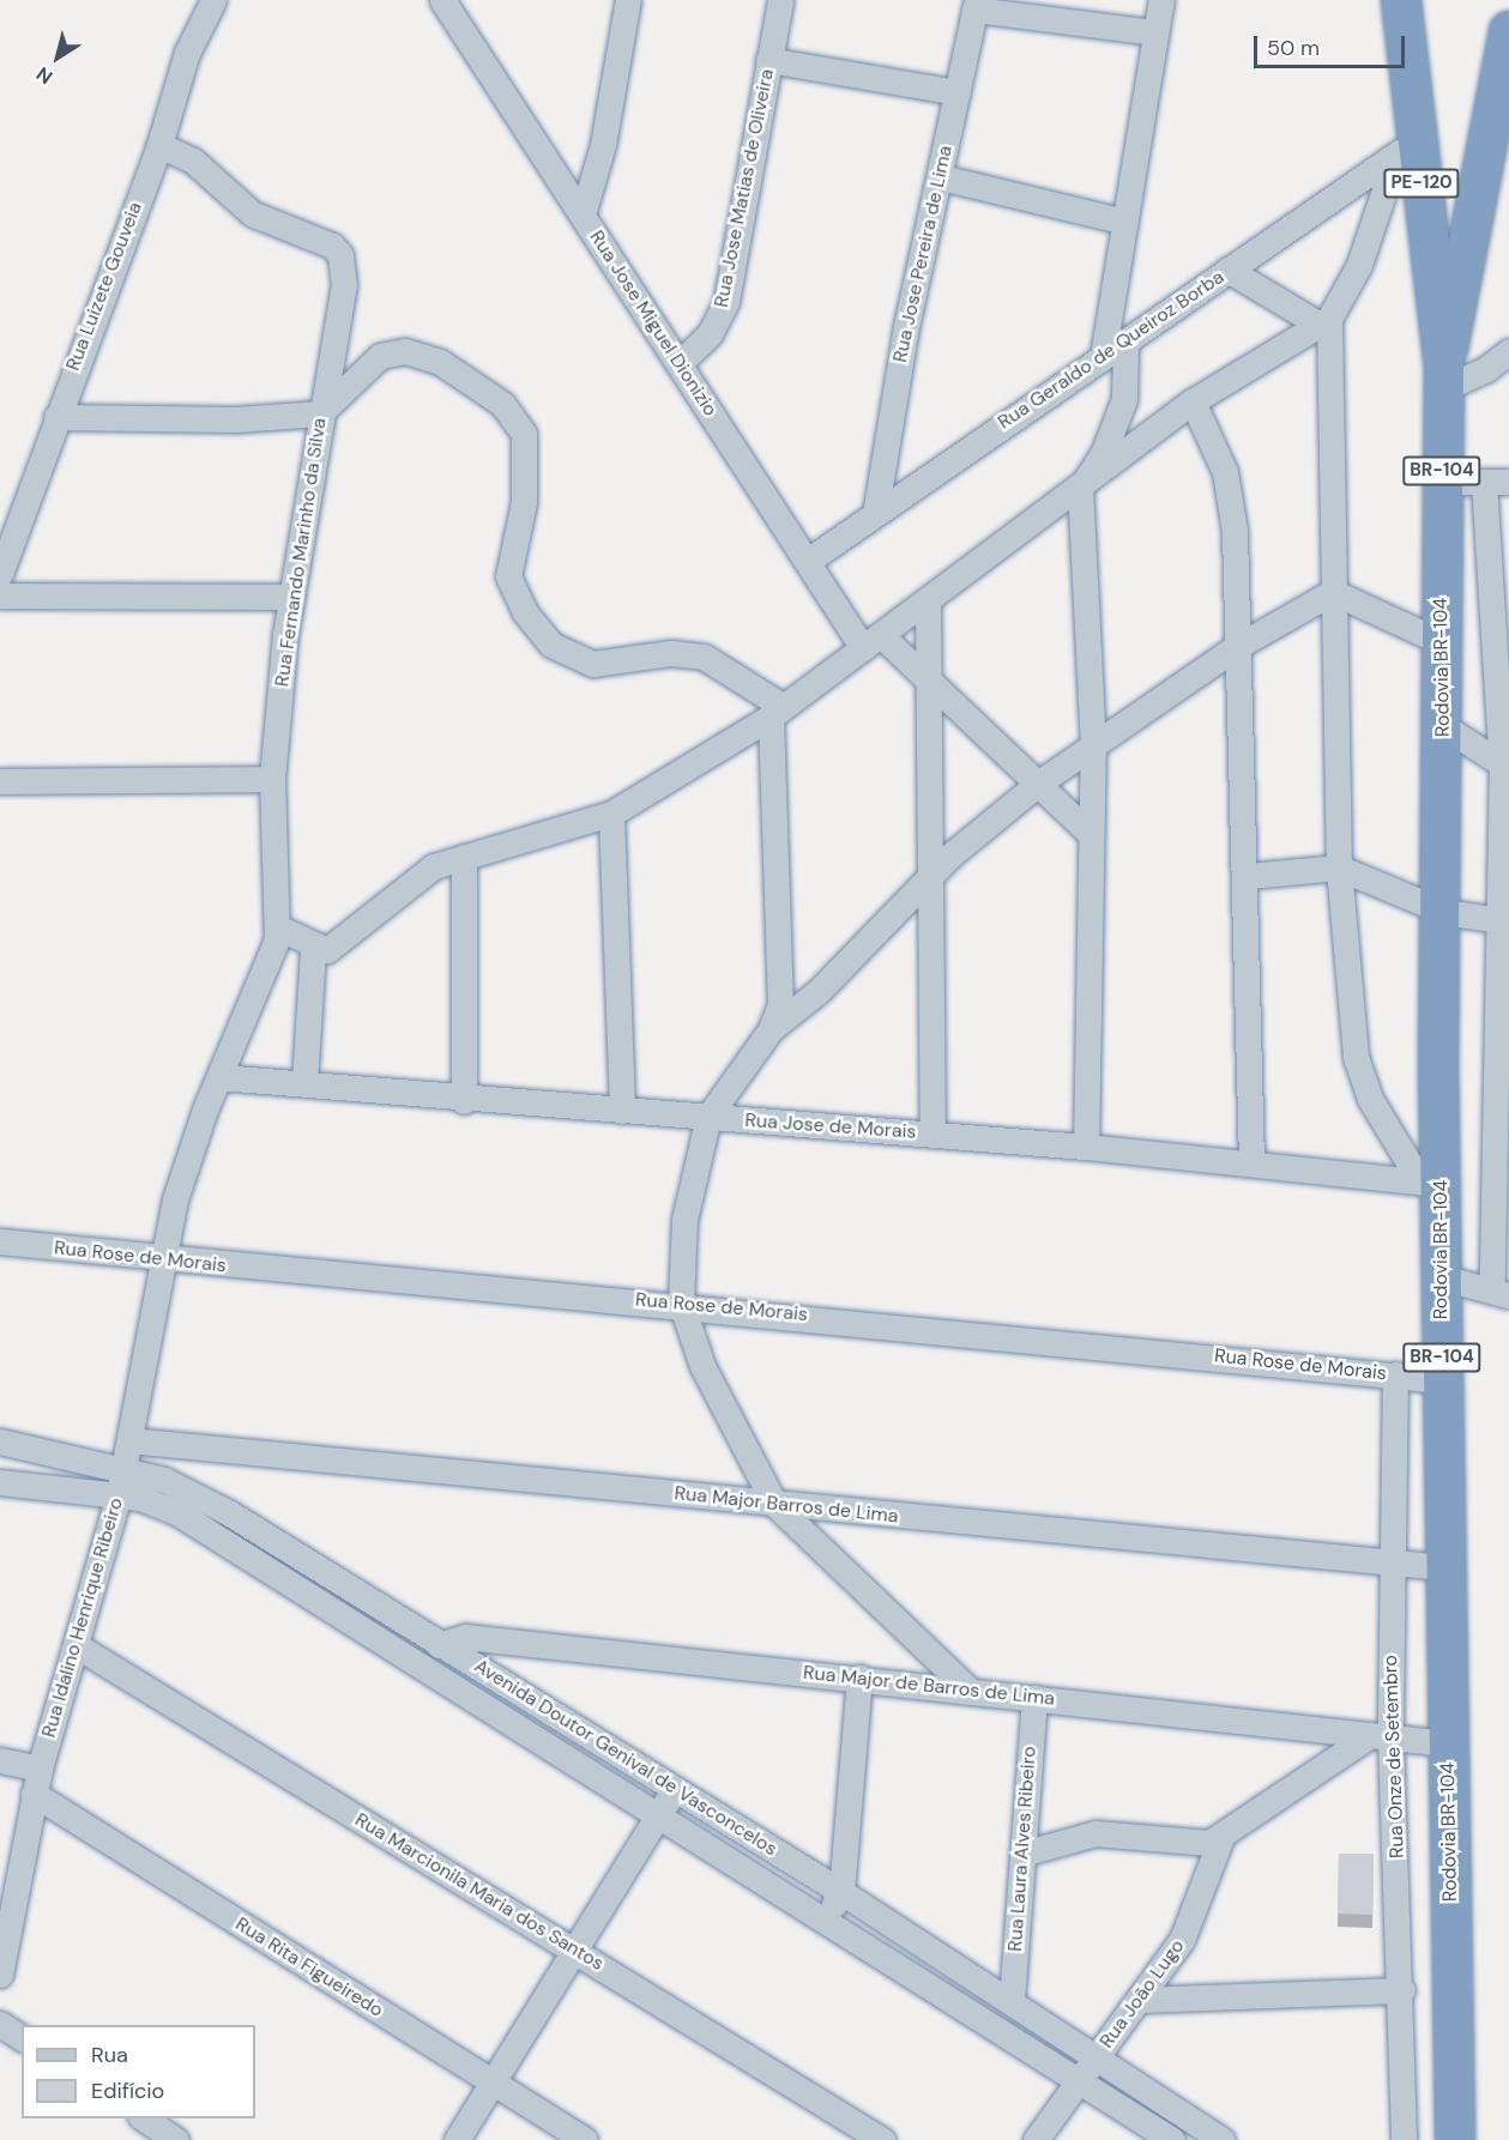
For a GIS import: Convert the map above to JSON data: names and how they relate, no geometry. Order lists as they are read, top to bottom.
{
  "streets": {
    "highway": ["PE-120", "BR-104", "Rodovia BR-104"],
    "street": [
      "Rua Jose Matias de Oliveira",
      "Rua Jose Pereira de Lima",
      "Rua Luizete Gouveia",
      "Rua Jose Miguel Dionizio",
      "Rua Geraldo de Queiroz Borba",
      "Rua Fernando Marinho da Silva",
      "Rua Jose de Morais",
      "Rua Rose de Morais",
      "Rua Major Barros de Lima",
      "Rua Idalino Henrique Ribeiro",
      "Rua Major de Barros de Lima",
      "Rua Onze de Setembro",
      "Avenida Doutor Genival de Vasconcelos",
      "Rua Laura Alves Ribeiro",
      "Rua Marcionila Maria dos Santos",
      "Rua Rita Figueiredo",
      "Rua João Lugo"
    ]
  },
  "crossings": [
    ["PE-120", "Rua Geraldo de Queiroz Borba"],
    ["PE-120", "BR-104"],
    ["Rua Jose Matias de Oliveira", "Rua Jose Miguel Dionizio"],
    ["Rua Jose Pereira de Lima", "Rua Geraldo de Queiroz Borba"],
    ["Rua Luizete Gouveia", "Rua Fernando Marinho da Silva"],
    ["Rua Jose Miguel Dionizio", "Rua Geraldo de Queiroz Borba"],
    ["BR-104", "Rodovia BR-104"],
    ["Rua Fernando Marinho da Silva", "Rua Jose de Morais"],
    ["Rua Fernando Marinho da Silva", "Rua Rose de Morais"],
    ["Rua Fernando Marinho da Silva", "Rua Idalino Henrique Ribeiro"],
    ["Rodovia BR-104", "Rua Jose de Morais"],
    ["Rodovia BR-104", "Rua Rose de Morais"],
    ["Rodovia BR-104", "Rua Major Barros de Lima"],
    ["Rodovia BR-104", "Rua Major de Barros de Lima"],
    ["Rua Rose de Morais", "Rua Idalino Henrique Ribeiro"],
    ["Rua Rose de Morais", "Rua Onze de Setembro"],
    ["Rua Major Barros de Lima", "Rua Idalino Henrique Ribeiro"],
    ["Rua Major Barros de Lima", "Rua Onze de Setembro"],
    ["Rua Idalino Henrique Ribeiro", "Avenida Doutor Genival de Vasconcelos"],
    ["Rua Idalino Henrique Ribeiro", "Rua Marcionila Maria dos Santos"],
    ["Rua Idalino Henrique Ribeiro", "Rua Rita Figueiredo"],
    ["Rua Major de Barros de Lima", "Rua Onze de Setembro"],
    ["Rua Major de Barros de Lima", "Avenida Doutor Genival de Vasconcelos"],
    ["Rua Major de Barros de Lima", "Rua Laura Alves Ribeiro"],
    ["Avenida Doutor Genival de Vasconcelos", "Rua Laura Alves Ribeiro"],
    ["Avenida Doutor Genival de Vasconcelos", "Rua João Lugo"]
  ],
  "legend": ["Rua", "Edifício"],
  "scale_bar": "50 m",
  "north": "bottom left"
}
